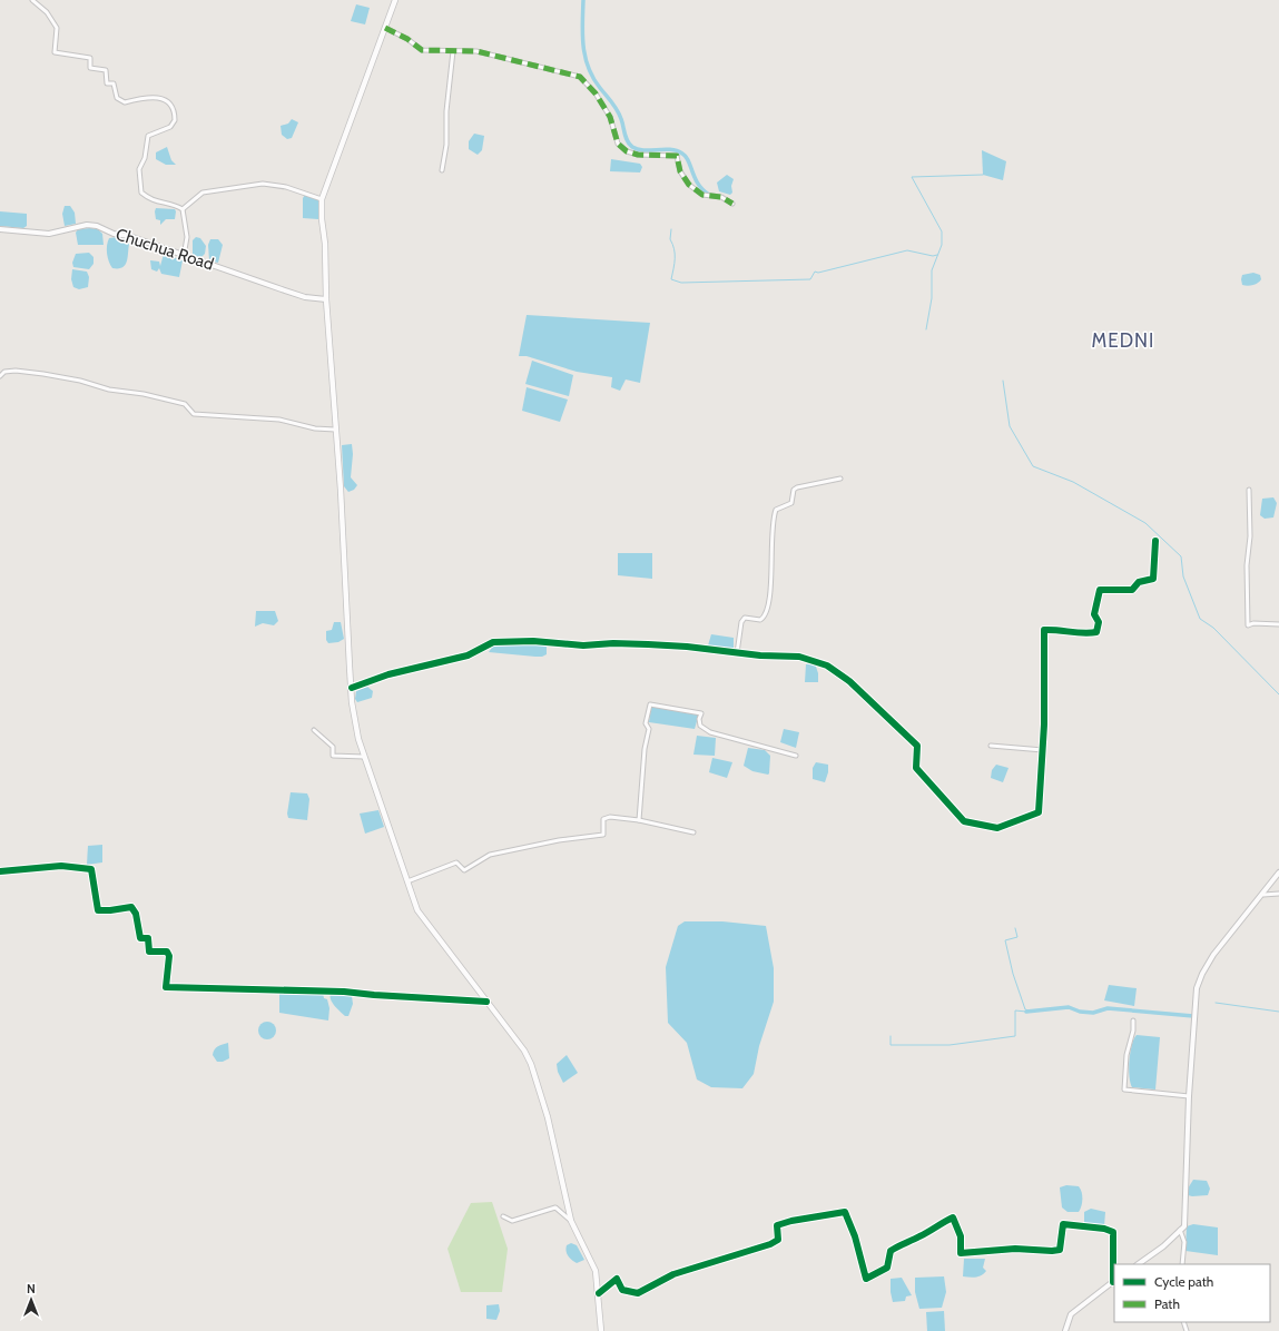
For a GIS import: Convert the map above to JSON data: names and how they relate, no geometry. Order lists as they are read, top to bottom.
{
  "streets": {
    "street": ["Chuchua Road"]
  },
  "districts": ["MEDNI"],
  "legend": ["Cycle path", "Path"],
  "north": "top"
}
